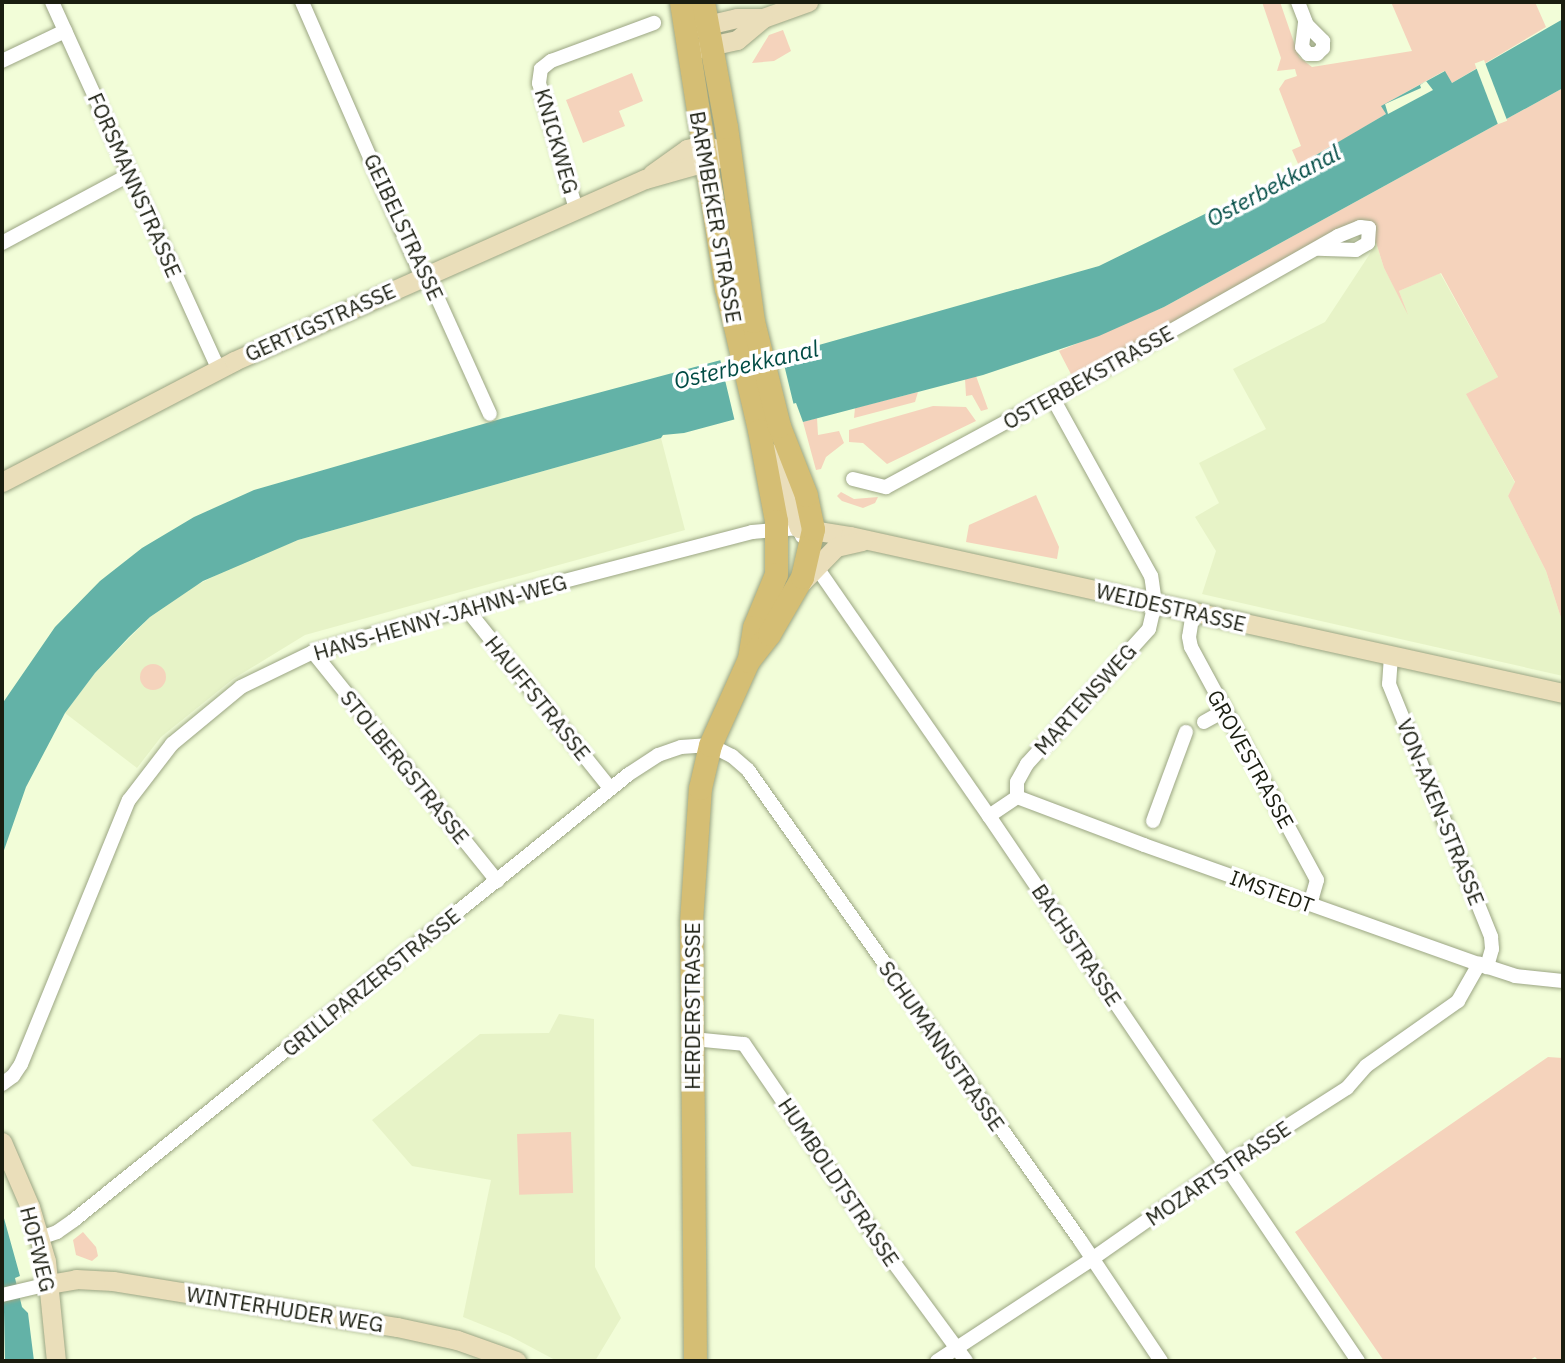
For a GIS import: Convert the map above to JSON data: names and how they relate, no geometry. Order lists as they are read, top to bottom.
{
  "streets": {
    "main road": ["BARMBEKER STRASSE", "HERDERSTRASSE"],
    "street": [
      "KNICKWEG",
      "FORSMANNSTRASSE",
      "GEIBELSTRASSE",
      "GERTIGSTRASSE",
      "OSTERBEKSTRASSE",
      "WEIDESTRASSE",
      "HANS-HENNY-JAHNN-WEG",
      "HAUFFSTRASSE",
      "MARTENSWEG",
      "GROVESTRASSE",
      "STOLBERGSTRASSE",
      "VON-AXEN-STRASSE",
      "IMSTEDT",
      "BACHSTRASSE",
      "GRILLPARZERSTRASSE",
      "SCHUMANNSTRASSE",
      "MOZARTSTRASSE",
      "HUMBOLDTSTRASSE",
      "HOFWEG",
      "WINTERHUDER WEG"
    ]
  },
  "crossings": [
    ["KNICKWEG", "GERTIGSTRASSE"],
    ["FORSMANNSTRASSE", "GERTIGSTRASSE"],
    ["BARMBEKER STRASSE", "GERTIGSTRASSE"],
    ["GEIBELSTRASSE", "GERTIGSTRASSE"],
    ["WEIDESTRASSE", "HANS-HENNY-JAHNN-WEG"],
    ["WEIDESTRASSE", "MARTENSWEG"],
    ["WEIDESTRASSE", "GROVESTRASSE"],
    ["WEIDESTRASSE", "VON-AXEN-STRASSE"],
    ["WEIDESTRASSE", "HERDERSTRASSE"],
    ["HANS-HENNY-JAHNN-WEG", "HAUFFSTRASSE"],
    ["HANS-HENNY-JAHNN-WEG", "STOLBERGSTRASSE"],
    ["HANS-HENNY-JAHNN-WEG", "HERDERSTRASSE"],
    ["HAUFFSTRASSE", "GRILLPARZERSTRASSE"],
    ["MARTENSWEG", "IMSTEDT"],
    ["GROVESTRASSE", "IMSTEDT"],
    ["STOLBERGSTRASSE", "GRILLPARZERSTRASSE"],
    ["VON-AXEN-STRASSE", "IMSTEDT"],
    ["VON-AXEN-STRASSE", "MOZARTSTRASSE"],
    ["IMSTEDT", "MOZARTSTRASSE"],
    ["BACHSTRASSE", "HERDERSTRASSE"],
    ["BACHSTRASSE", "MOZARTSTRASSE"],
    ["GRILLPARZERSTRASSE", "HERDERSTRASSE"],
    ["GRILLPARZERSTRASSE", "SCHUMANNSTRASSE"],
    ["GRILLPARZERSTRASSE", "HOFWEG"],
    ["HERDERSTRASSE", "SCHUMANNSTRASSE"],
    ["HERDERSTRASSE", "HUMBOLDTSTRASSE"],
    ["SCHUMANNSTRASSE", "MOZARTSTRASSE"],
    ["MOZARTSTRASSE", "HUMBOLDTSTRASSE"],
    ["HOFWEG", "WINTERHUDER WEG"]
  ],
  "water": ["Osterbekkanal"]
}
